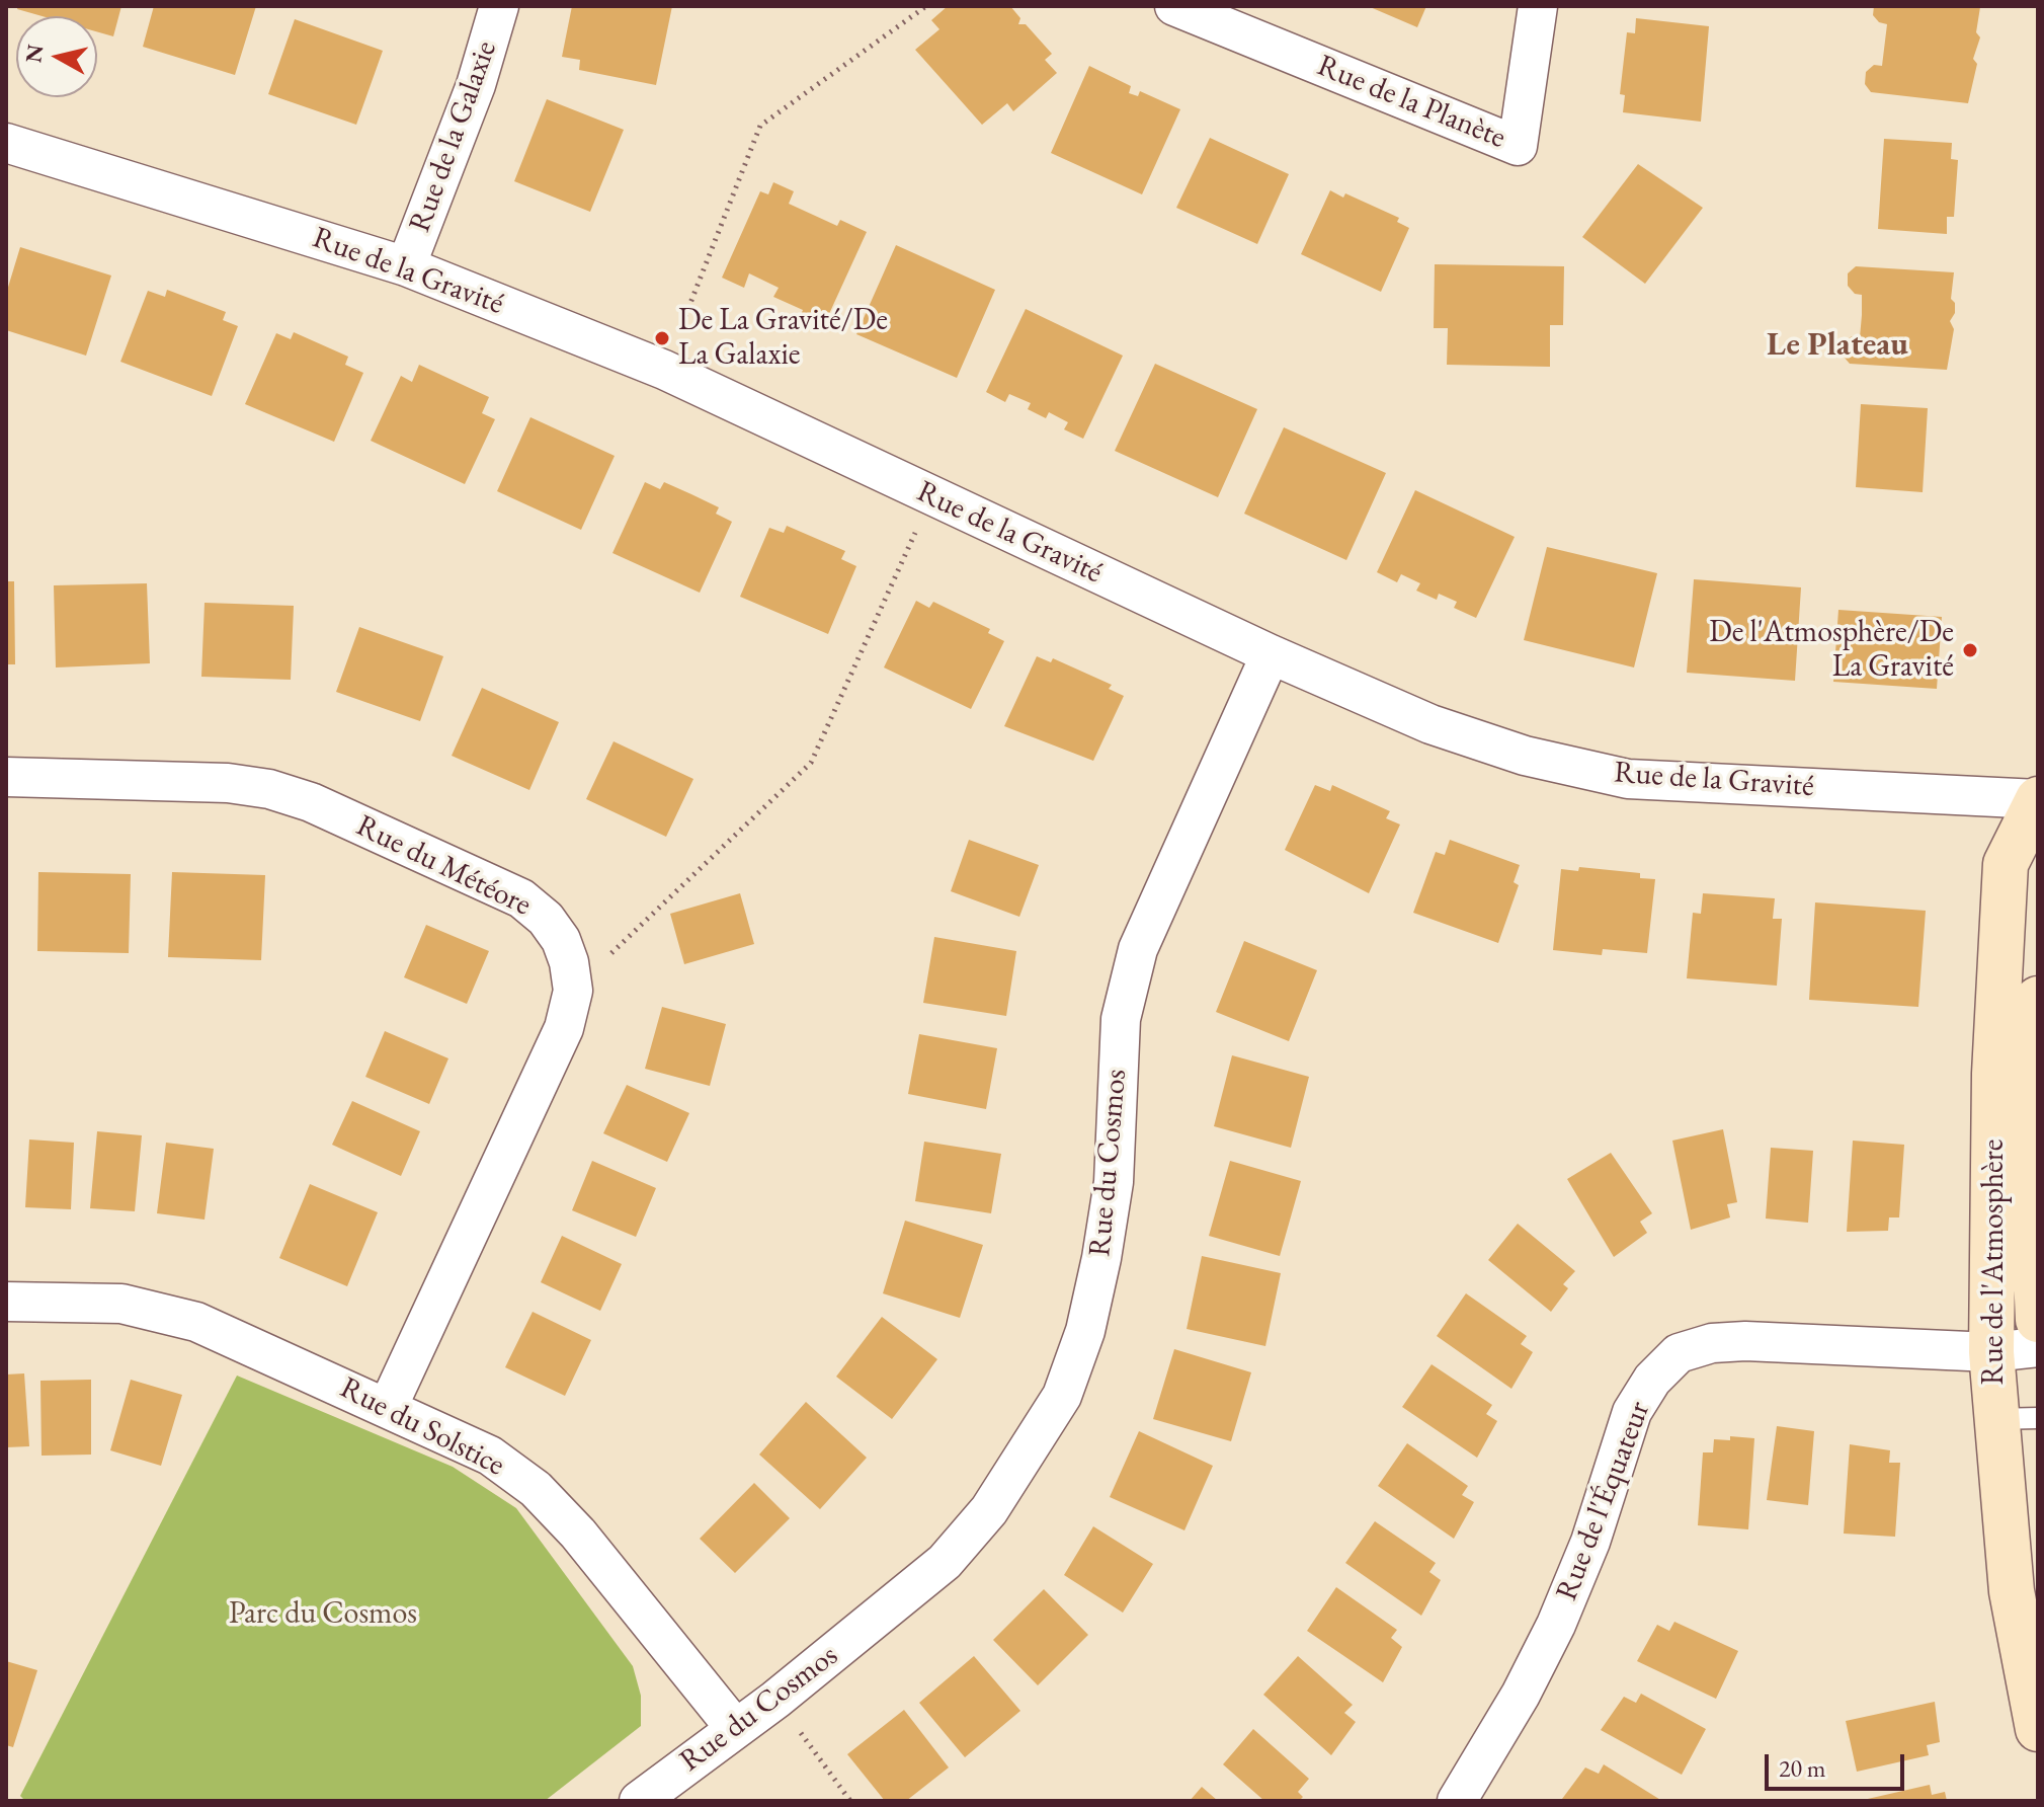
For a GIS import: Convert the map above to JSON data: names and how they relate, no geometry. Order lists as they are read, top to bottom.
{
  "streets": {
    "street": [
      "Rue de la Planète",
      "Rue de la Galaxie",
      "Rue de la Gravité",
      "Rue du Météore",
      "Rue du Cosmos",
      "Rue de l'Atmosphère",
      "Rue du Solstice",
      "Rue de l'Équateur"
    ]
  },
  "crossings": [
    ["Rue de la Galaxie", "Rue de la Gravité"],
    ["Rue de la Gravité", "Rue du Cosmos"],
    ["Rue de la Gravité", "Rue de l'Atmosphère"],
    ["Rue du Météore", "Rue du Solstice"],
    ["Rue du Cosmos", "Rue du Solstice"],
    ["Rue de l'Atmosphère", "Rue de l'Équateur"]
  ],
  "districts": ["Le Plateau"],
  "parks": ["Parc du Cosmos"],
  "places": ["De La Gravité/De La Galaxie", "De l'Atmosphère/De La Gravité"],
  "scale_bar": "20 m",
  "north": "left"
}
